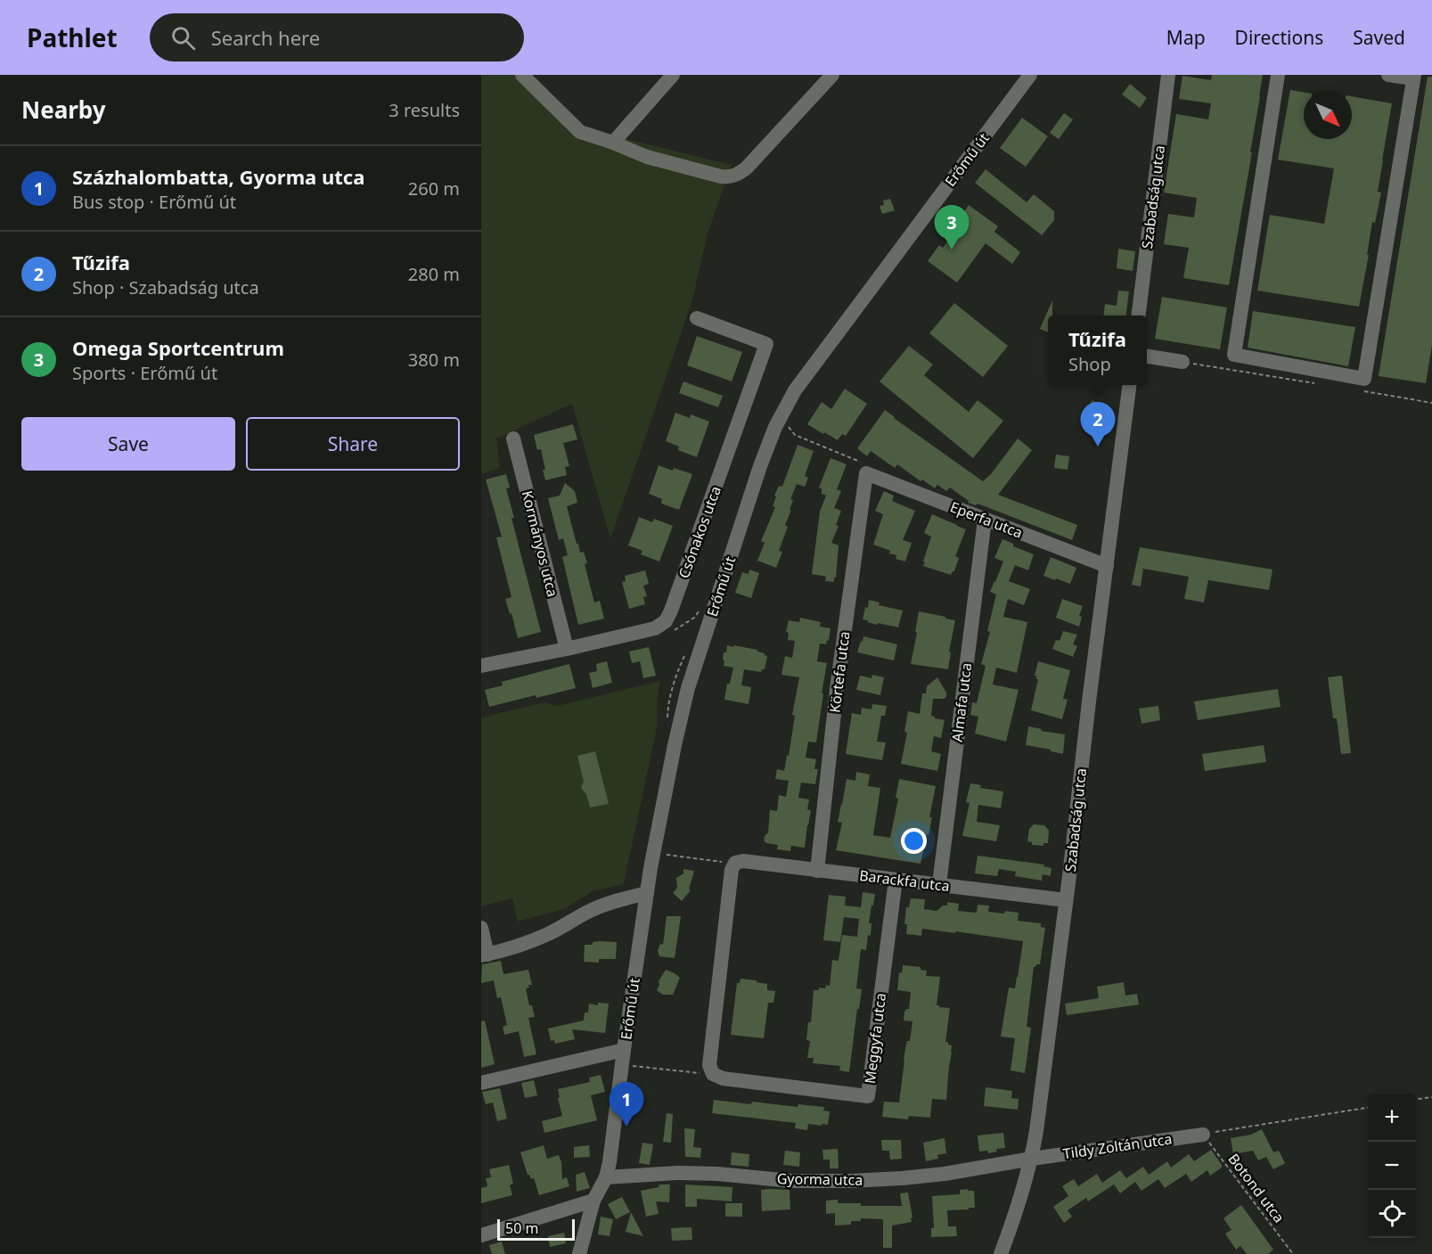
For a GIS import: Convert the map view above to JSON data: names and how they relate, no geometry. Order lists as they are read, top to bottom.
{
  "streets": {
    "street": [
      "Erőmű út",
      "Szabadság utca",
      "Eperfa utca",
      "Csónakos utca",
      "Kormányos utca",
      "Körtefa utca",
      "Almafa utca",
      "Barackfa utca",
      "Meggyfa utca",
      "Tildy Zoltán utca",
      "Gyorma utca"
    ],
    "path": ["Botond utca"]
  },
  "crossings": [
    ["Erőmű út", "Gyorma utca"],
    ["Szabadság utca", "Eperfa utca"],
    ["Szabadság utca", "Barackfa utca"],
    ["Szabadság utca", "Tildy Zoltán utca"],
    ["Szabadság utca", "Gyorma utca"],
    ["Eperfa utca", "Körtefa utca"],
    ["Eperfa utca", "Almafa utca"],
    ["Csónakos utca", "Kormányos utca"],
    ["Körtefa utca", "Barackfa utca"],
    ["Almafa utca", "Barackfa utca"],
    ["Barackfa utca", "Meggyfa utca"],
    ["Tildy Zoltán utca", "Gyorma utca"],
    ["Tildy Zoltán utca", "Botond utca"]
  ],
  "scale_bar": "50 m",
  "north": "bottom right",
  "page": {
    "header": "Pathlet",
    "search": "Search here",
    "nav": ["Map", "Directions", "Saved"],
    "heading": ["Nearby", "3 results"],
    "list": [
      {
        "mark": "1",
        "name": "Százhalombatta, Gyorma utca",
        "note": "Bus stop · Erőmű út",
        "value": "260 m"
      },
      {
        "mark": "2",
        "name": "Tűzifa",
        "note": "Shop · Szabadság utca",
        "value": "280 m"
      },
      {
        "mark": "3",
        "name": "Omega Sportcentrum",
        "note": "Sports · Erőmű út",
        "value": "380 m"
      }
    ],
    "pins": ["3", "2", "1"],
    "popup": ["Tűzifa", "Shop"],
    "buttons": ["Save", "Share"],
    "map_buttons": ["+", "−"],
    "scale": "50 m"
  }
}
